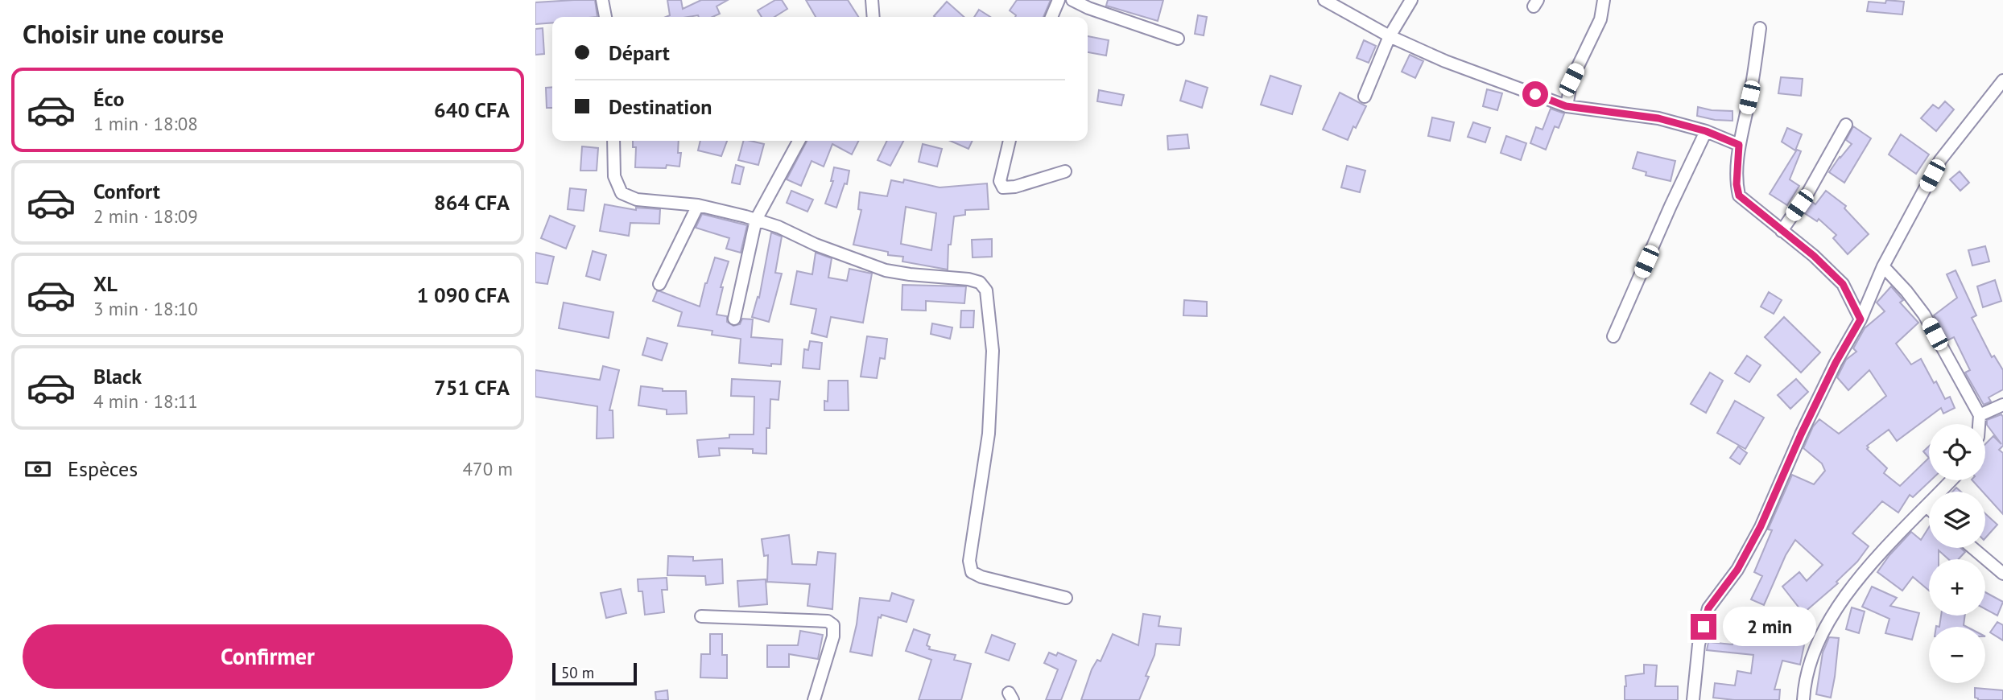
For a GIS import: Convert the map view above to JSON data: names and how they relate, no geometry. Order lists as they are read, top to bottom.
{
  "scale_bar": "50 m",
  "page": {
    "heading": "Choisir une course",
    "banner": ["Départ", "Destination"],
    "list": [
      {
        "name": "Éco",
        "note": "1 min · 18:08",
        "value": "640 CFA"
      },
      {
        "name": "Confort",
        "note": "2 min · 18:09",
        "value": "864 CFA"
      },
      {
        "name": "XL",
        "note": "3 min · 18:10",
        "value": "1 090 CFA"
      },
      {
        "name": "Black",
        "note": "4 min · 18:11",
        "value": "751 CFA"
      }
    ],
    "map_buttons": ["+", "−"],
    "pay": ["Espèces", "470 m"],
    "bubble": "2 min",
    "buttons": "Confirmer",
    "scale": "50 m"
  }
}
